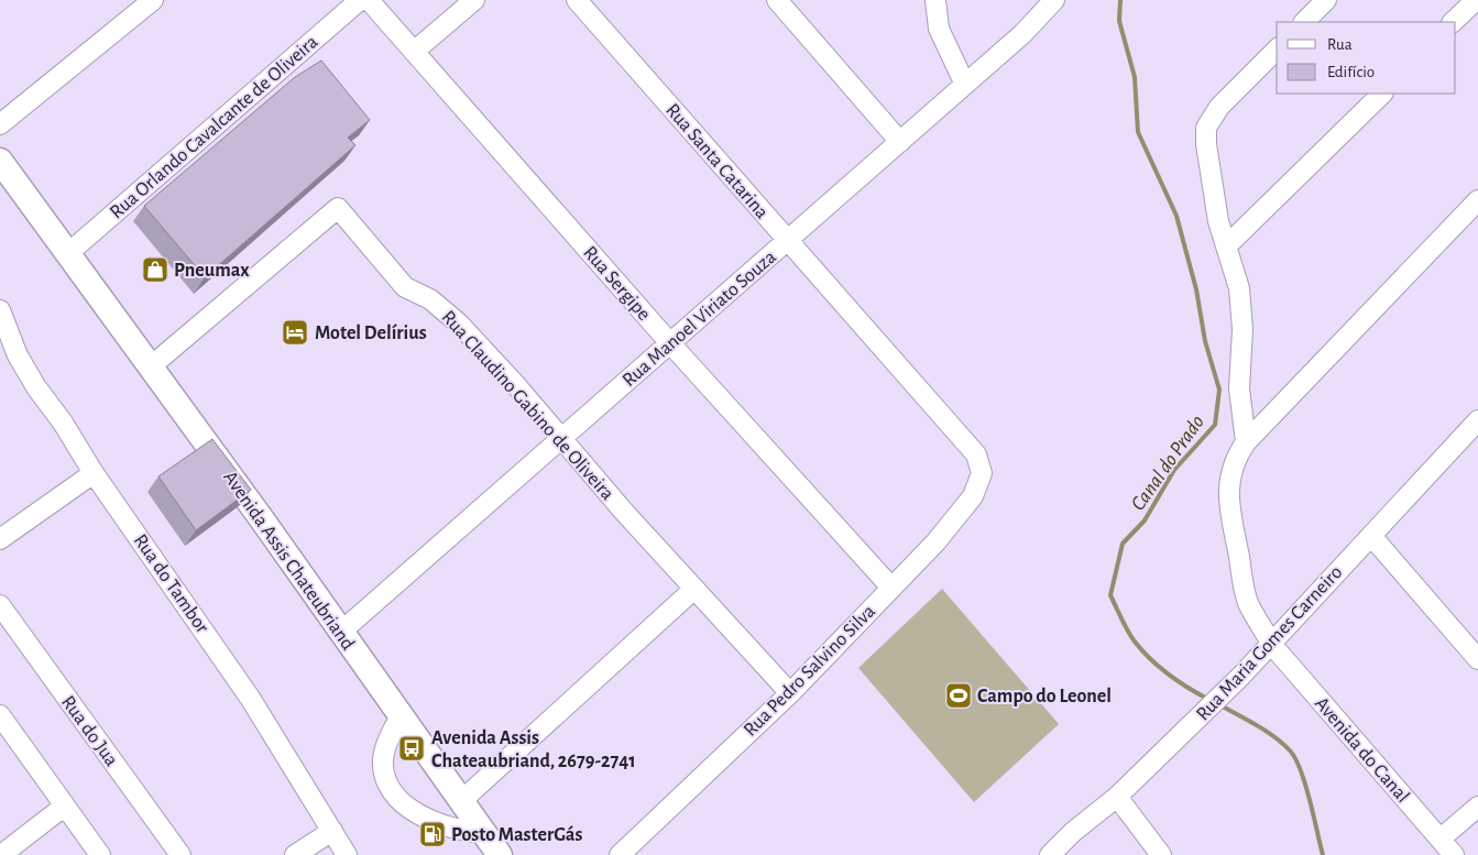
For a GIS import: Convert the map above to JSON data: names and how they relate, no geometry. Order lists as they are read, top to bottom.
{
  "streets": {
    "main road": ["Avenida Assis Chateubriand"],
    "street": [
      "Rua Orlando Cavalcante de Oliveira",
      "Rua Santa Catarina",
      "Rua Sergipe",
      "Rua Manoel Viriato Souza",
      "Rua Claudino Gabino de Oliveira",
      "Rua do Tambor",
      "Rua Maria Gomes Carneiro",
      "Rua Pedro Salvino Silva",
      "Rua do Jua",
      "Avenida do Canal"
    ]
  },
  "crossings": [
    ["Rua Orlando Cavalcante de Oliveira", "Avenida Assis Chateubriand"],
    ["Rua Santa Catarina", "Rua Manoel Viriato Souza"],
    ["Rua Santa Catarina", "Rua Pedro Salvino Silva"],
    ["Rua Sergipe", "Rua Manoel Viriato Souza"],
    ["Rua Sergipe", "Rua Pedro Salvino Silva"],
    ["Rua Manoel Viriato Souza", "Rua Claudino Gabino de Oliveira"],
    ["Rua Manoel Viriato Souza", "Avenida Assis Chateubriand"],
    ["Rua Claudino Gabino de Oliveira", "Avenida Assis Chateubriand"],
    ["Rua Claudino Gabino de Oliveira", "Rua Pedro Salvino Silva"],
    ["Rua Maria Gomes Carneiro", "Avenida do Canal"]
  ],
  "water": ["Canal do Prado"],
  "places": {
    "shop": ["Pneumax"],
    "hotel": ["Motel Delírius"],
    "sports": ["Campo do Leonel"],
    "bus stop": ["Avenida Assis Chateaubriand, 2679-2741"],
    "fuel station": ["Posto MasterGás"]
  },
  "legend": ["Rua", "Edifício"]
}
